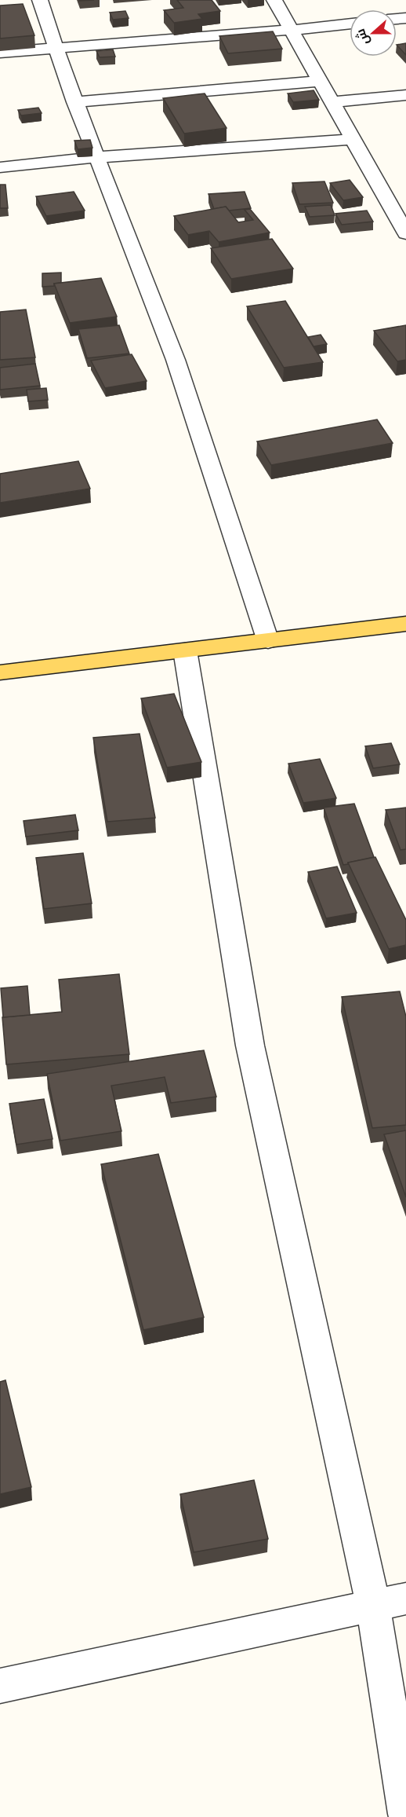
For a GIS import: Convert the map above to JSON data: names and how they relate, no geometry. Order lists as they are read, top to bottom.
{
  "north": "left"
}
